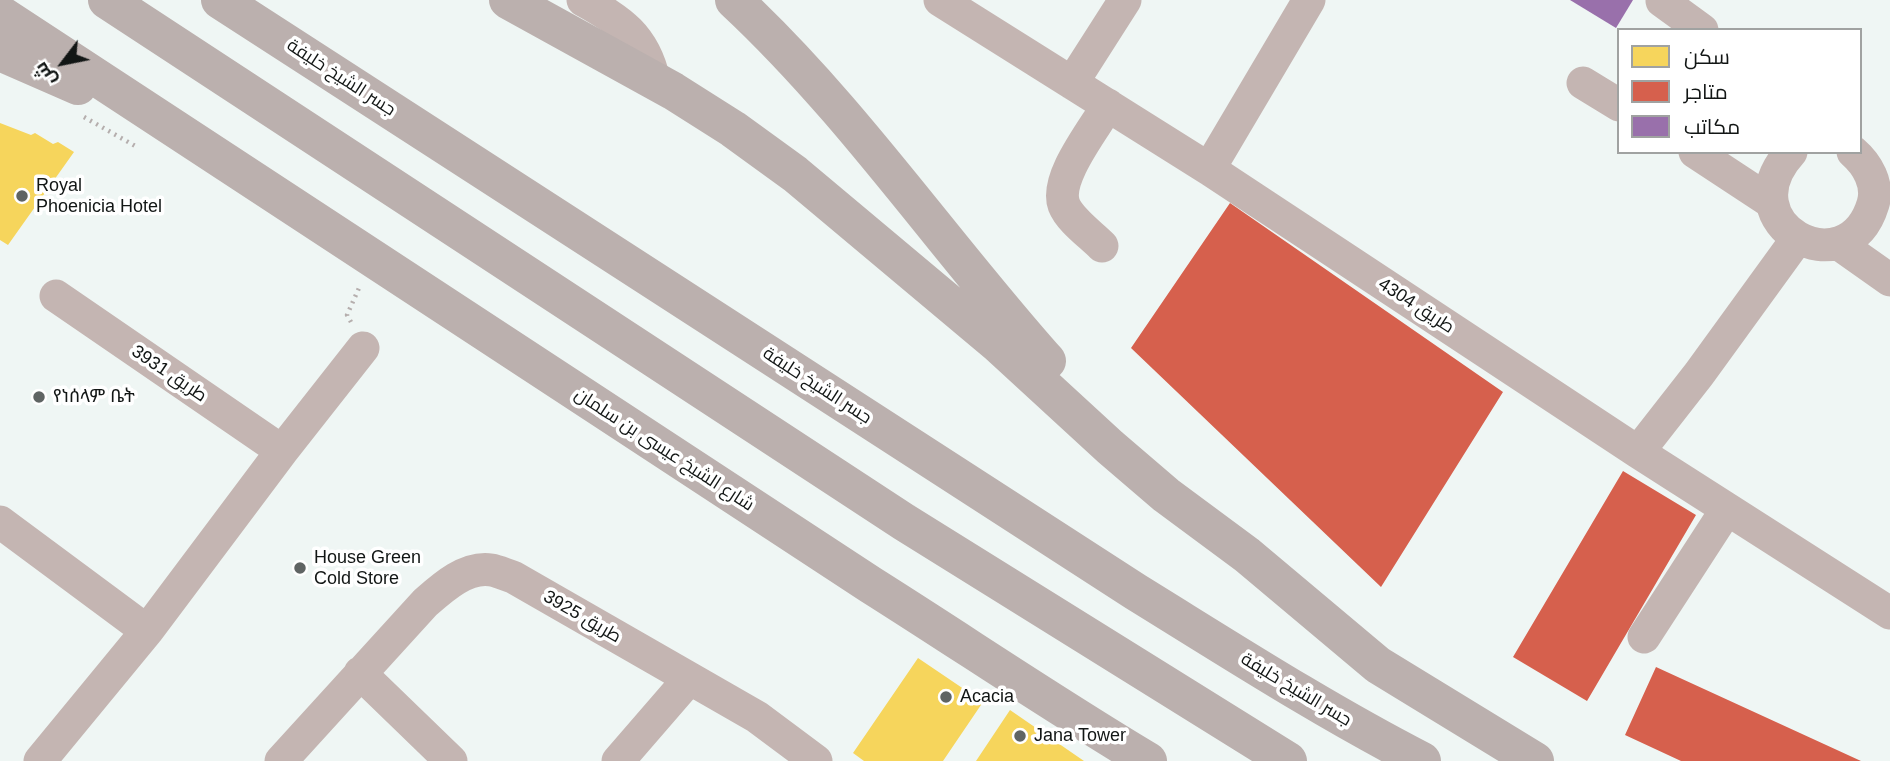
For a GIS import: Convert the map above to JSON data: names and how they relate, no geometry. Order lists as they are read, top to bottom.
{
  "streets": {
    "highway": ["جسر الشيخ خليفة", "شارع الشيخ عيسى بن سلمان"],
    "street": ["طريق 4304", "طريق 3931", "طريق 3925"]
  },
  "places": [
    "Royal Phoenicia Hotel",
    "የነሰላም ቤት",
    "House Green Cold Store",
    "Acacia",
    "Jana Tower"
  ],
  "legend": ["سكن", "متاجر", "مكاتب"],
  "north": "bottom left"
}
